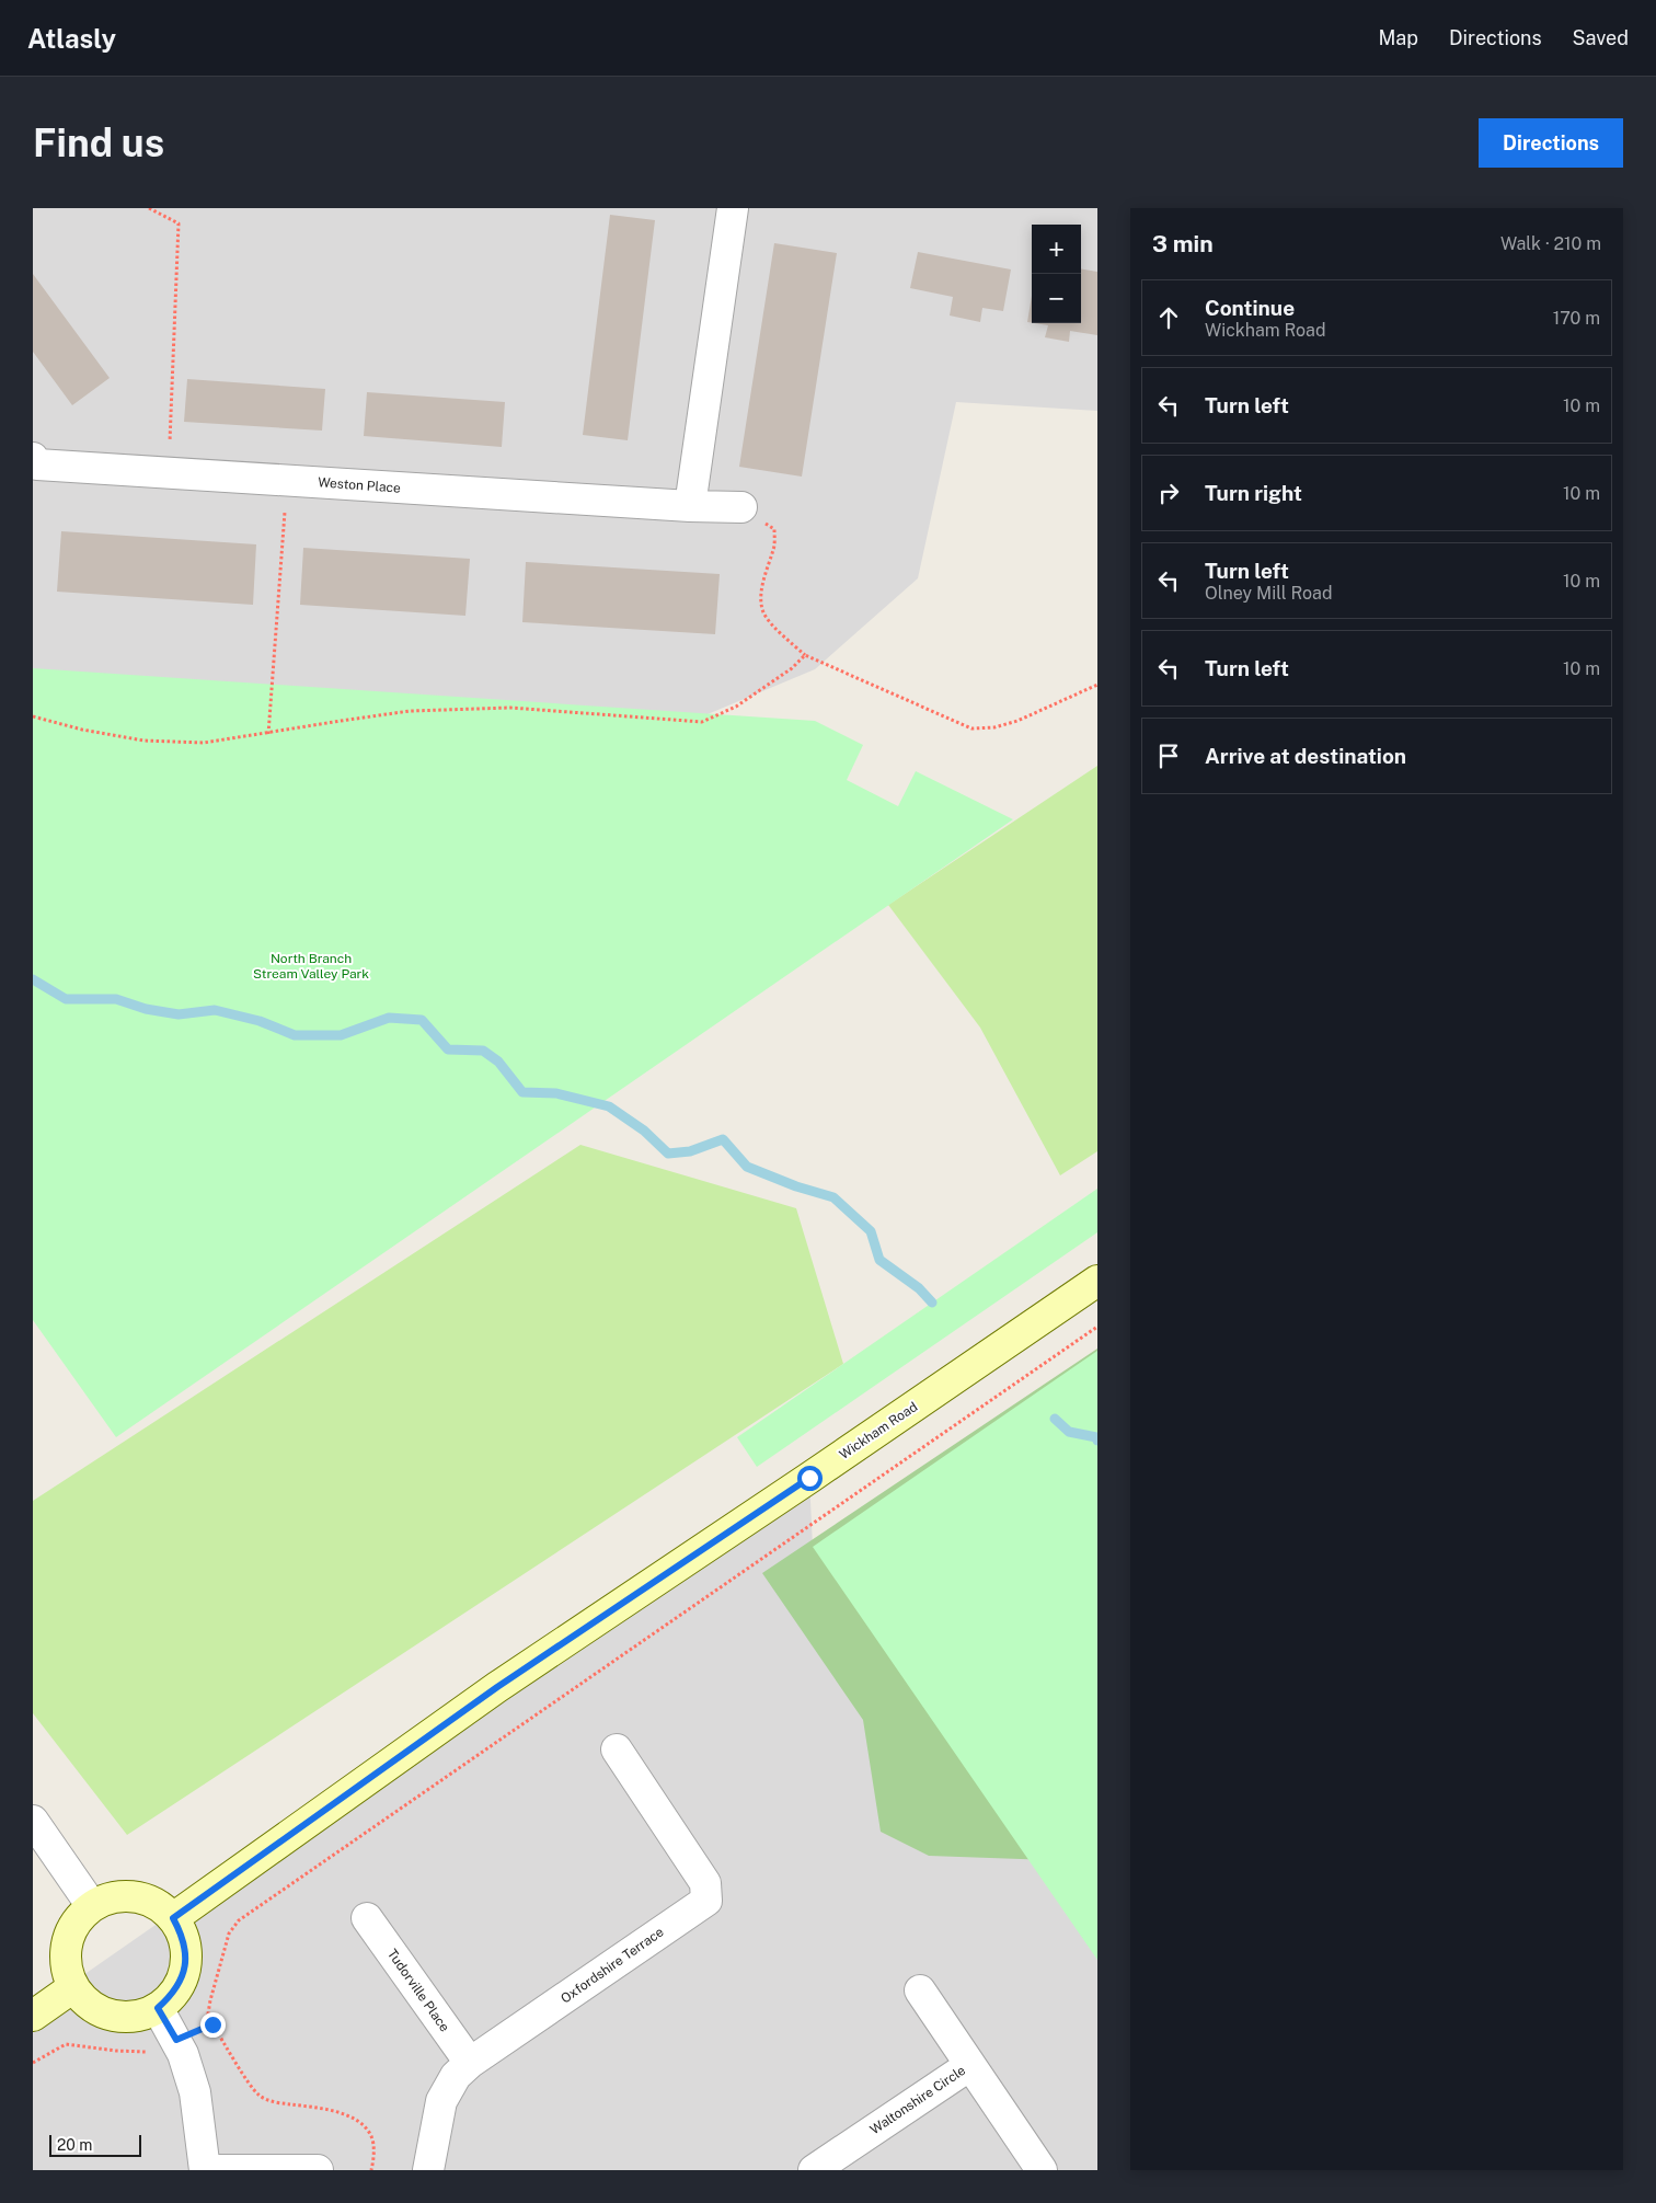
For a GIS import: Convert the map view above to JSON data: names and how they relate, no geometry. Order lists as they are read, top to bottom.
{
  "streets": {
    "street": [
      "Weston Place",
      "Wickham Road",
      "Oxfordshire Terrace",
      "Tudorville Place",
      "Waltonshire Circle"
    ]
  },
  "crossings": [
    ["Oxfordshire Terrace", "Tudorville Place"]
  ],
  "parks": ["North Branch Stream Valley Park"],
  "scale_bar": "20 m",
  "page": {
    "header": "Atlasly",
    "nav": ["Map", "Directions", "Saved"],
    "buttons": "Directions",
    "title": "Find us",
    "heading": ["3 min", "Walk · 210 m"],
    "map_buttons": ["+", "−"],
    "list": [
      ["Continue", "Wickham Road", "170 m"],
      ["Turn left", "10 m"],
      ["Turn right", "10 m"],
      ["Turn left", "Olney Mill Road", "10 m"],
      ["Turn left", "10 m"],
      "Arrive at destination"
    ],
    "scale": "20 m"
  }
}
